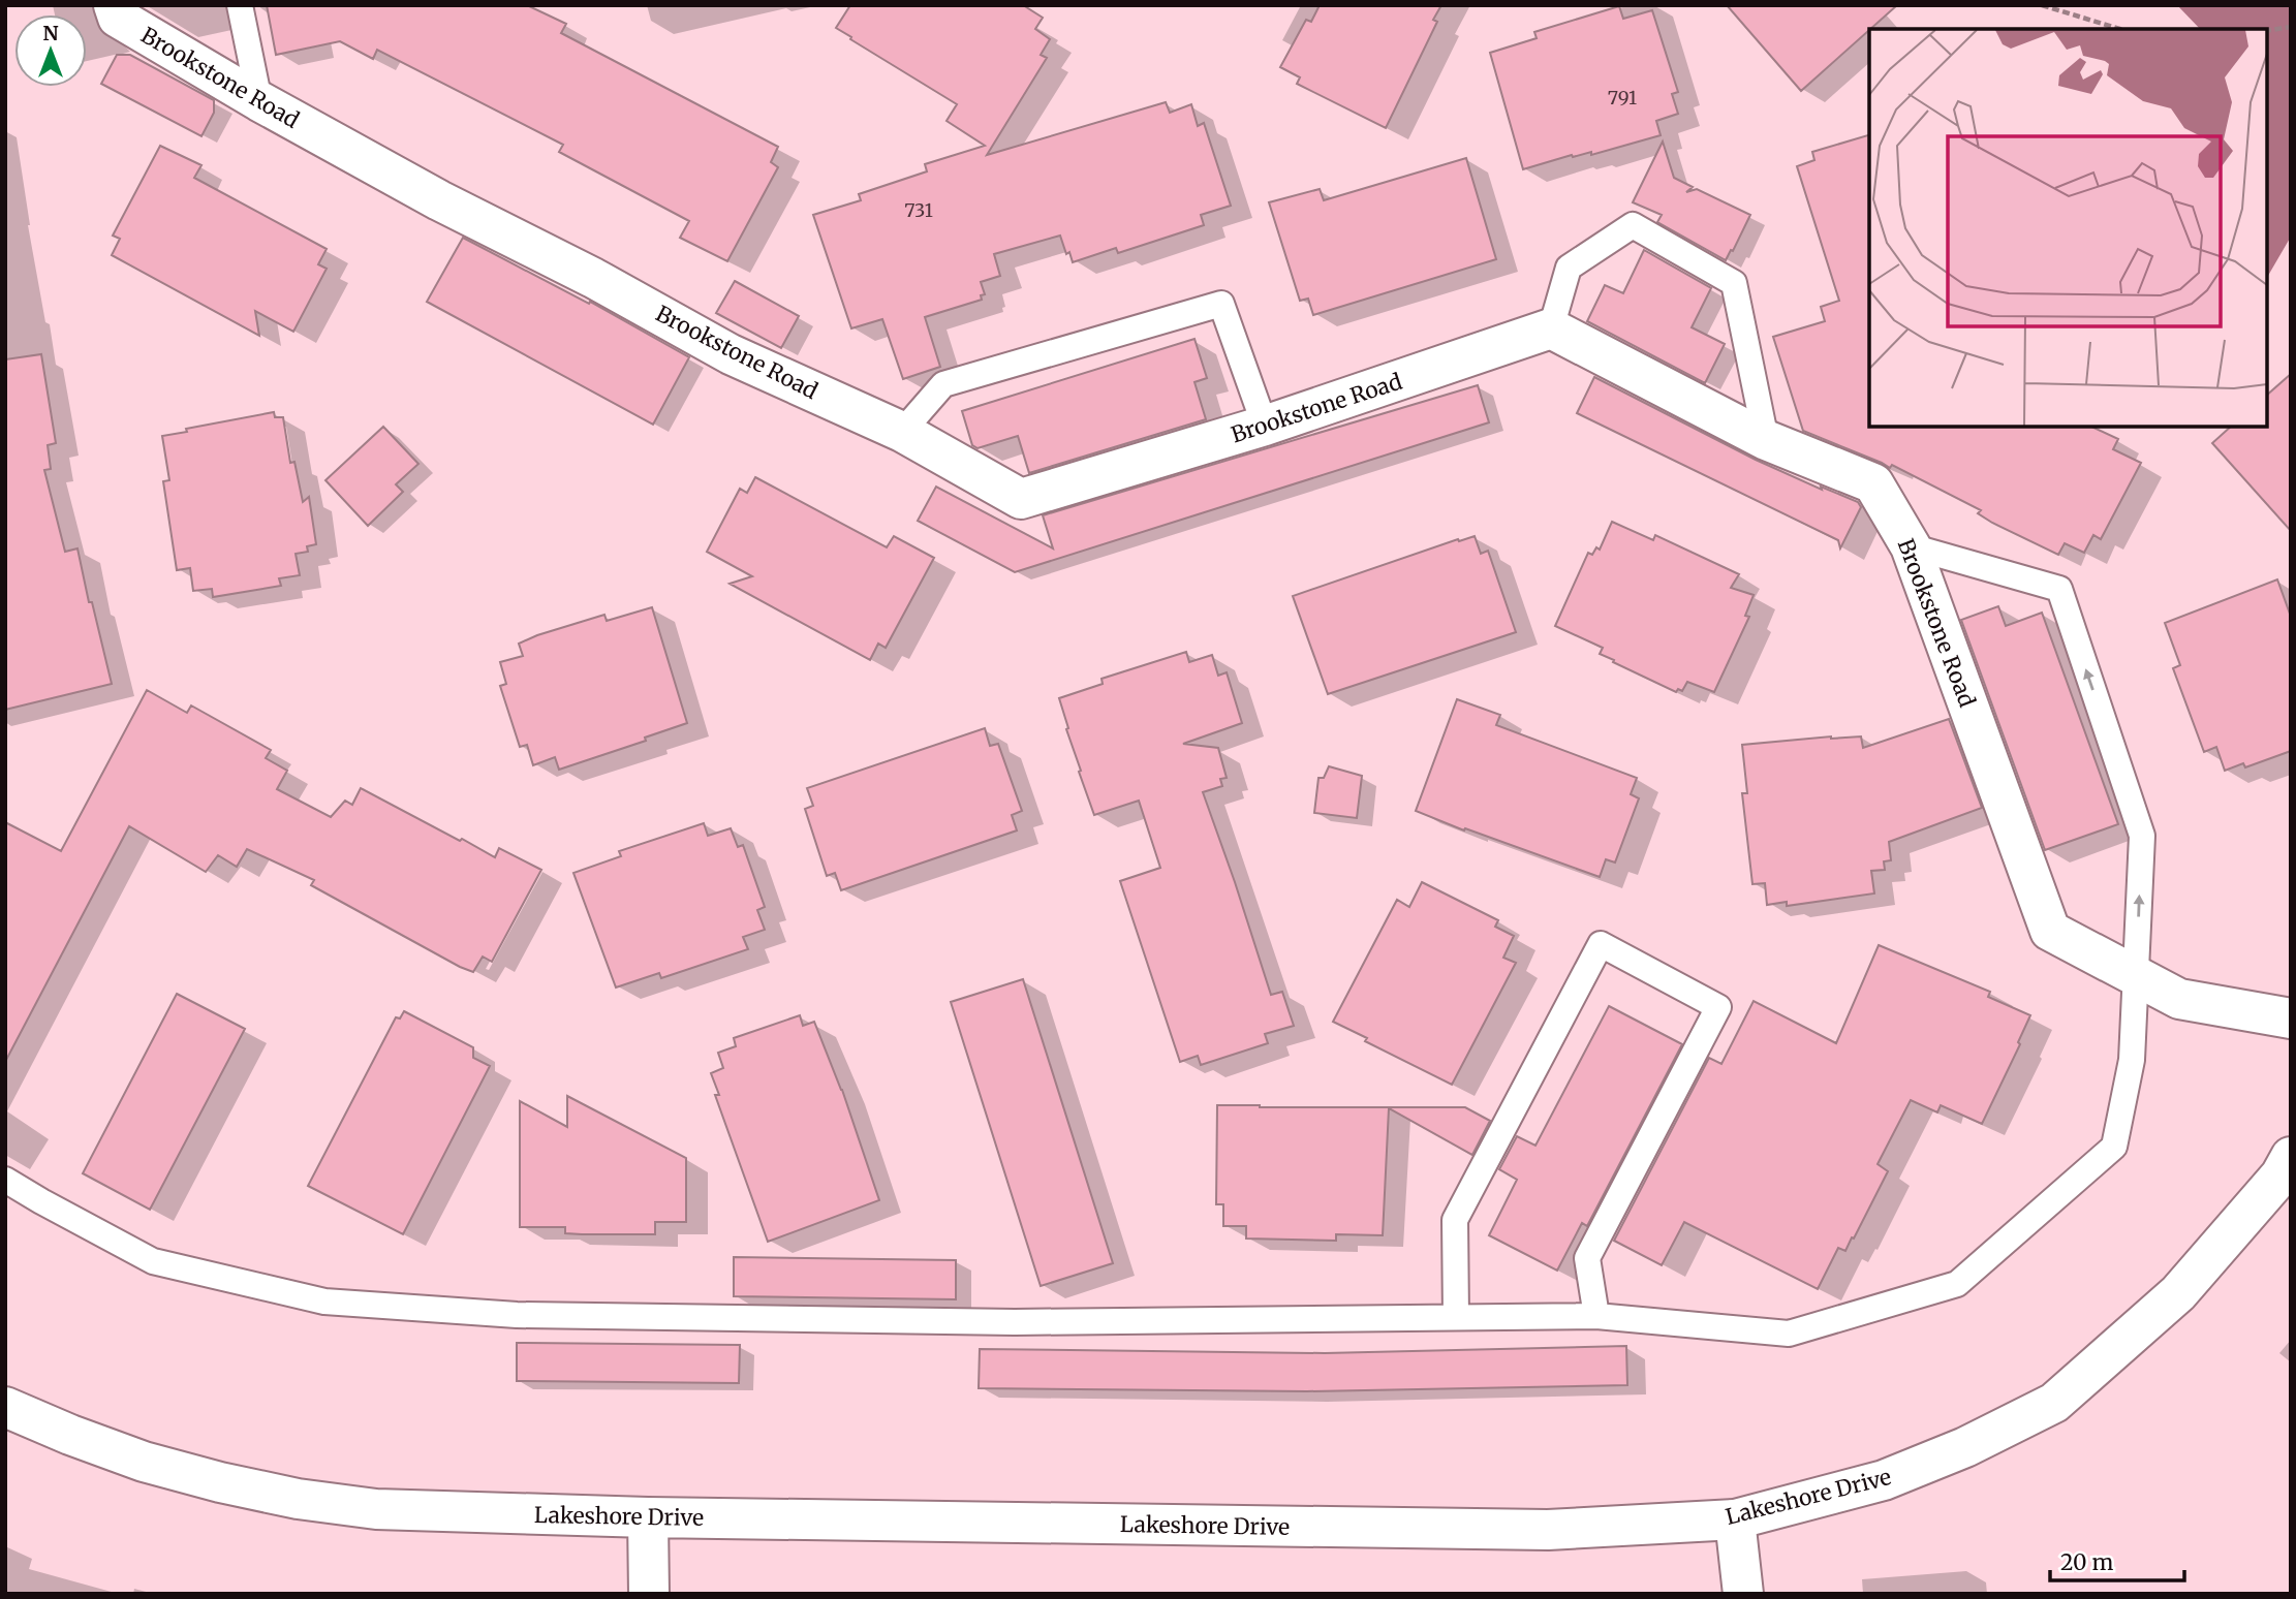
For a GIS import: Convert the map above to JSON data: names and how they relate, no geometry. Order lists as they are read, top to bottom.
{
  "streets": {
    "street": ["Brookstone Road", "Lakeshore Drive"]
  },
  "house_numbers": ["791", "731"],
  "scale_bar": "20 m",
  "north": "top"
}
